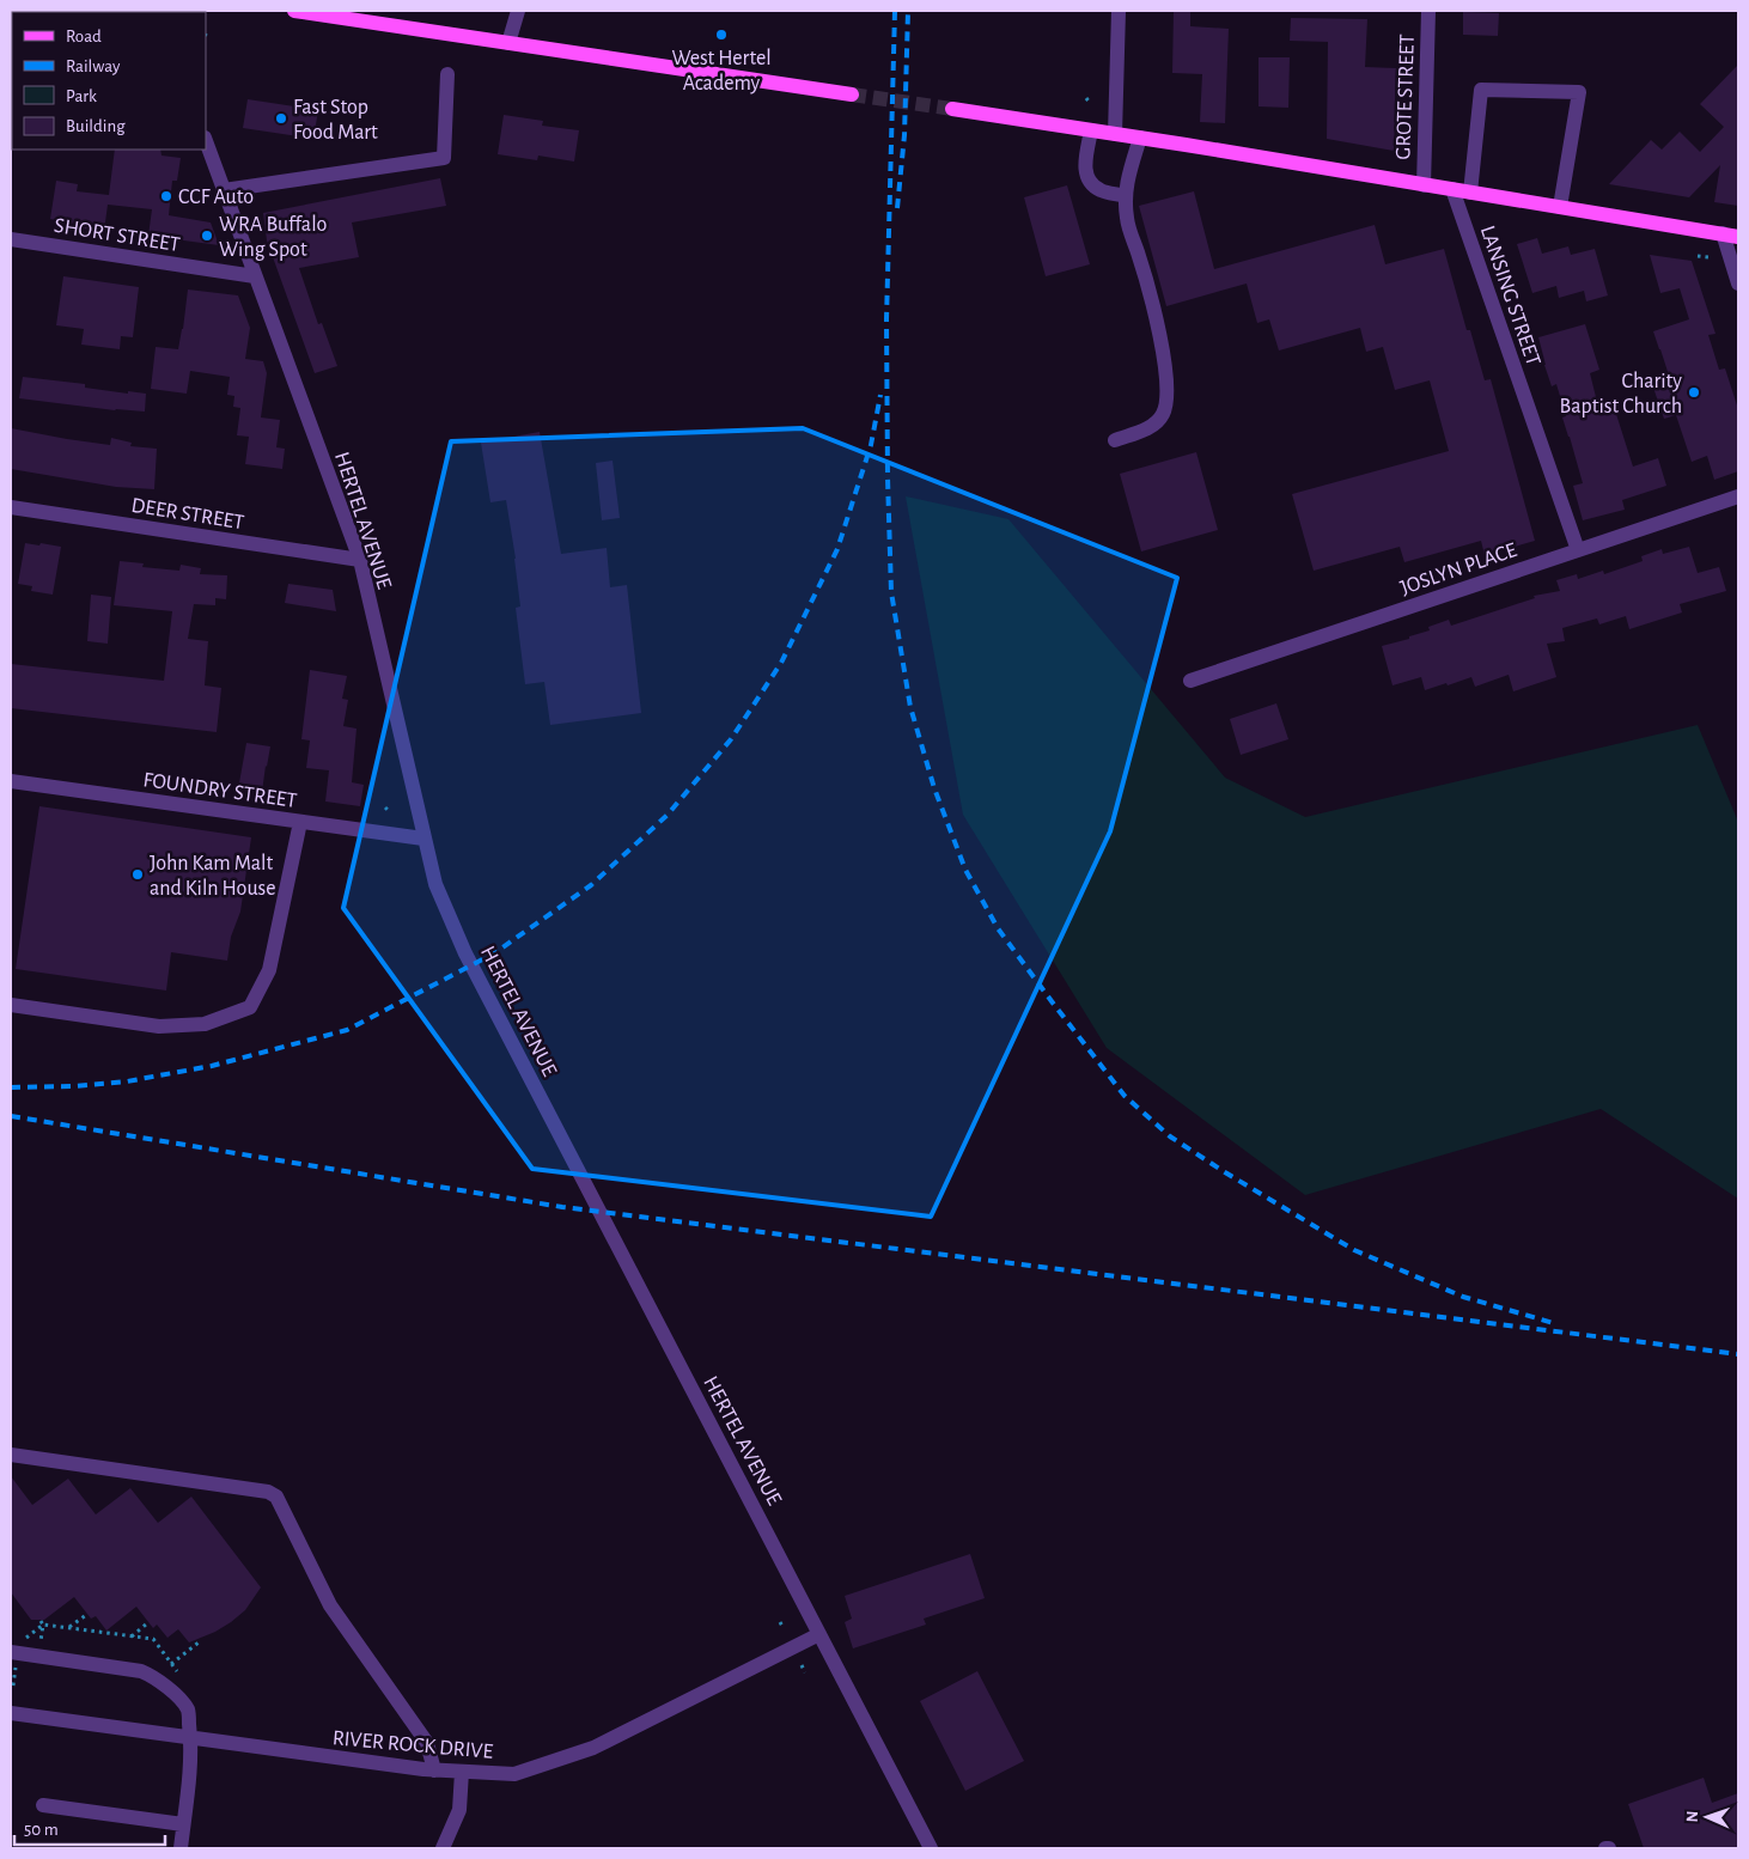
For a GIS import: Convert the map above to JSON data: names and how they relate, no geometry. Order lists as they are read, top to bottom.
{
  "streets": {
    "street": [
      "GROTE STREET",
      "SHORT STREET",
      "LANSING STREET",
      "DEER STREET",
      "HERTEL AVENUE",
      "JOSLYN PLACE",
      "FOUNDRY STREET",
      "RIVER ROCK DRIVE"
    ]
  },
  "crossings": [
    ["SHORT STREET", "HERTEL AVENUE"],
    ["LANSING STREET", "JOSLYN PLACE"],
    ["DEER STREET", "HERTEL AVENUE"],
    ["HERTEL AVENUE", "FOUNDRY STREET"],
    ["HERTEL AVENUE", "RIVER ROCK DRIVE"]
  ],
  "places": [
    "West Hertel Academy",
    "Fast Stop Food Mart",
    "CCF Auto",
    "WRA Buffalo Wing Spot",
    "Charity Baptist Church",
    "John Kam Malt and Kiln House"
  ],
  "legend": [
    "Road",
    "Railway",
    "Park",
    "Building"
  ],
  "scale_bar": "50 m",
  "north": "left"
}
